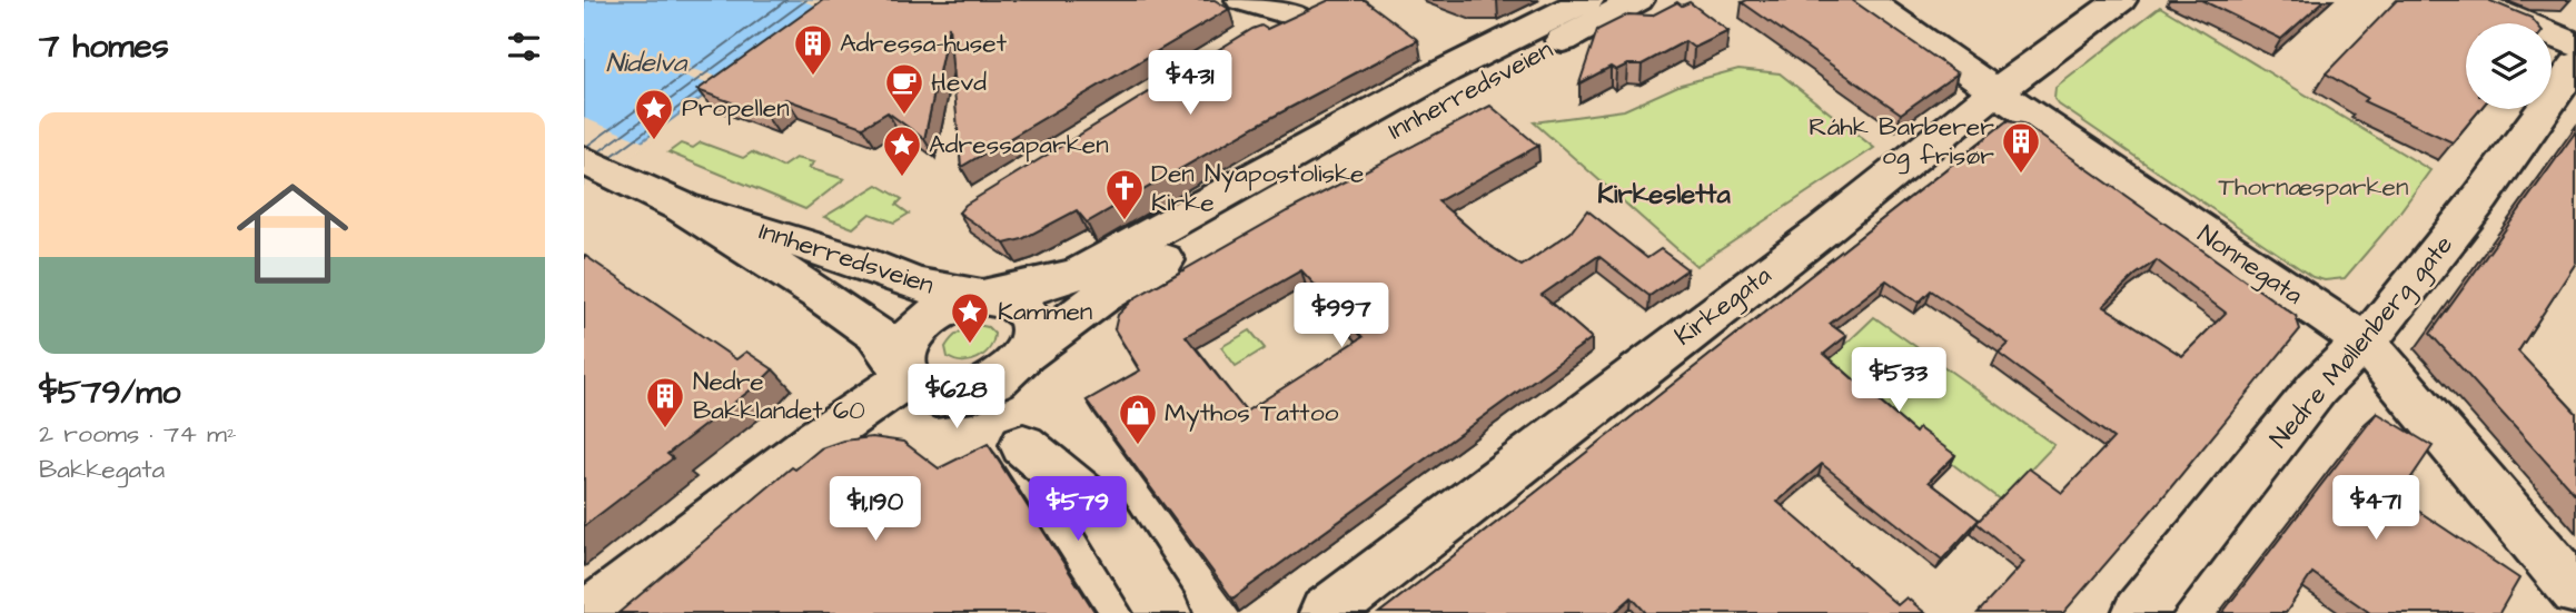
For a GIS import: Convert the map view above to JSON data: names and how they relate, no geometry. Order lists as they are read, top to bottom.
{
  "streets": {
    "street": [
      "Innherredsveien",
      "Nonnegata",
      "Kirkegata",
      "Nedre Møllenberg gate"
    ]
  },
  "crossings": [
    ["Nonnegata", "Kirkegata"],
    ["Nonnegata", "Nedre Møllenberg gate"]
  ],
  "districts": ["Kirkesletta"],
  "water": ["Nidelva"],
  "parks": ["Thornæsparken"],
  "places": {
    "building": ["Adressa-huset", "Ráhk Barberer og frisør", "Nedre Bakklandet 60"],
    "cafe": ["Hevd"],
    "place": ["Propellen", "Adressaparken", "Kammen"],
    "church": ["Den Nyapostoliske Kirke"],
    "shop": ["Mythos Tattoo"]
  },
  "page": {
    "heading": "7 homes",
    "price": [
      "$431",
      "$997",
      "$533",
      "$628",
      "$471",
      "$1,190",
      "$579"
    ],
    "list": [
      {
        "name": "$579/mo",
        "note": "2 rooms · 74 m² · Bakkegata"
      }
    ]
  }
}
